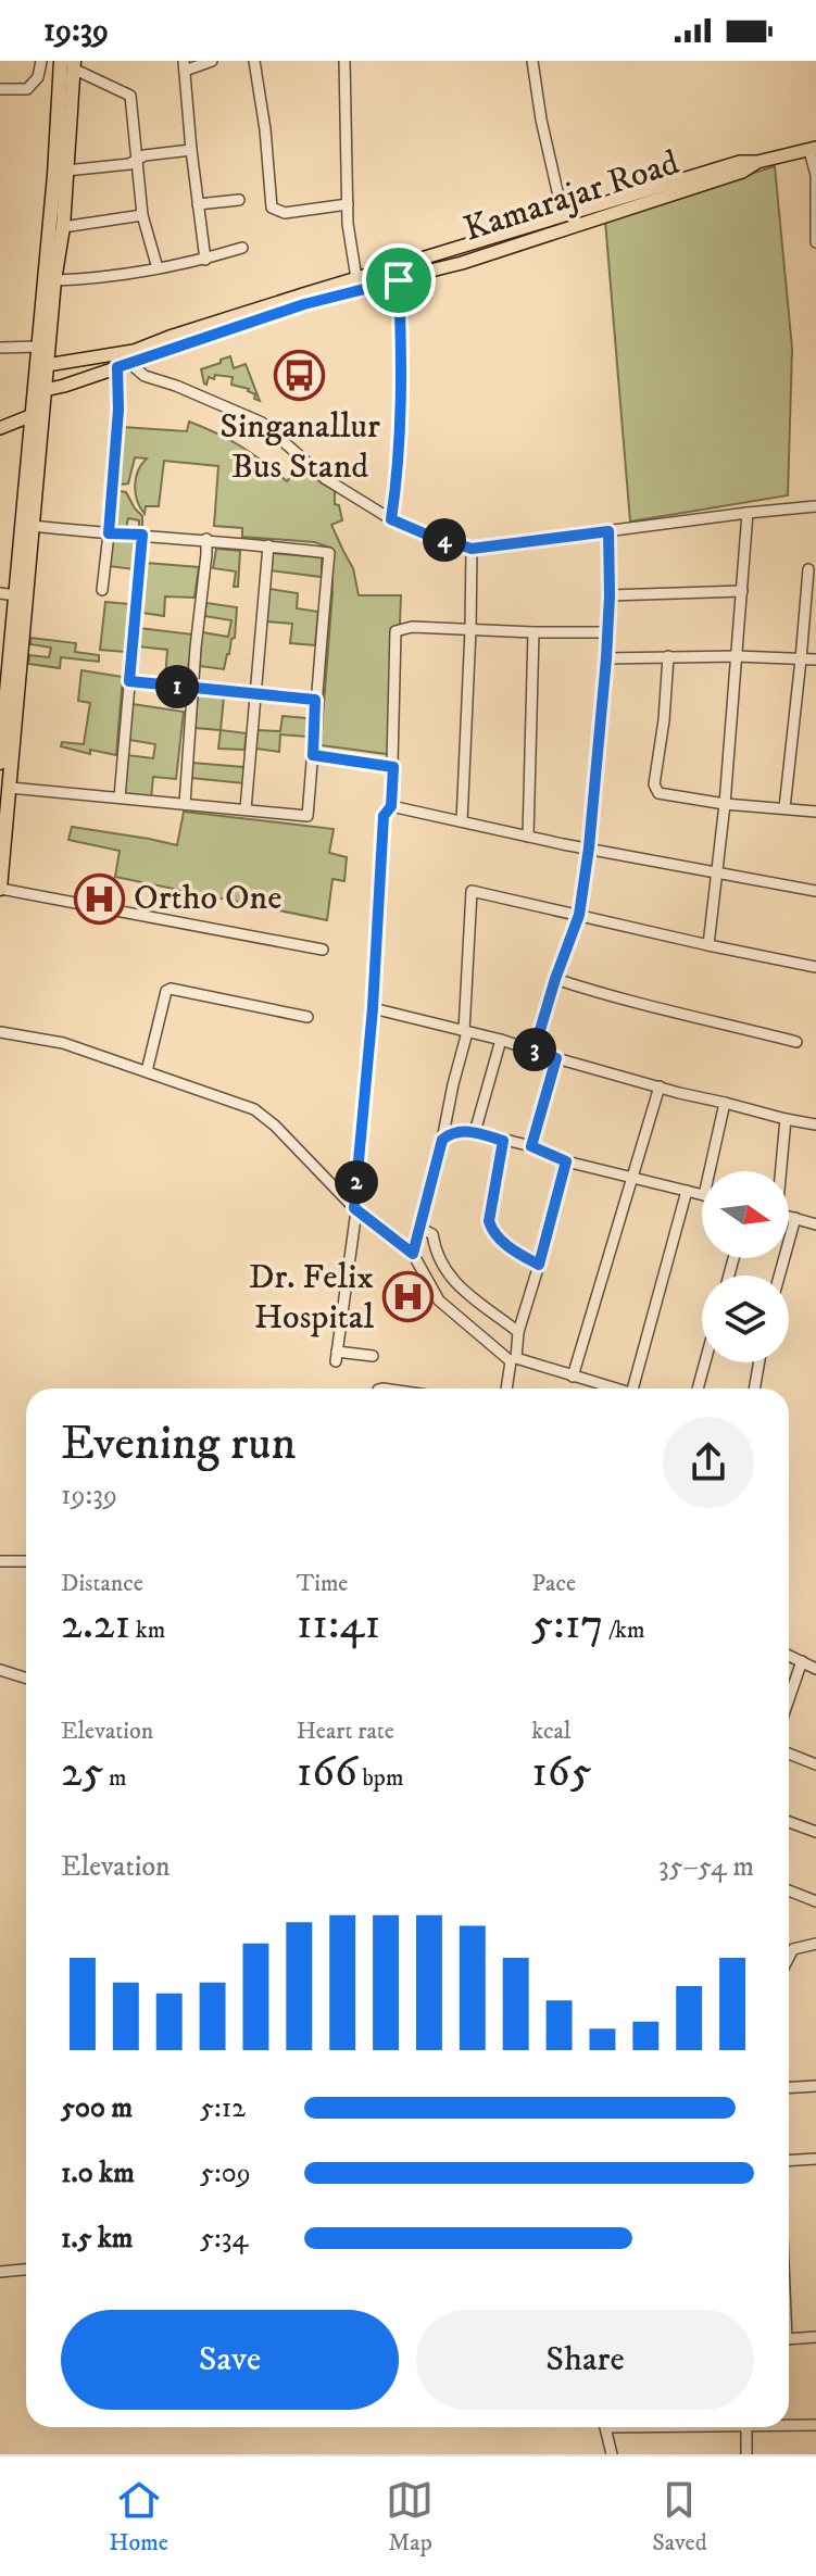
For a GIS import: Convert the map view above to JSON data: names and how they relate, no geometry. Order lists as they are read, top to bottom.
{
  "streets": {
    "main road": ["Kamarajar Road"]
  },
  "places": {
    "bus stop": ["Singanallur Bus Stand"],
    "hospital": ["Ortho One", "Dr. Felix Hospital"]
  },
  "north": "right",
  "page": {
    "status": "19:39",
    "pins": [
      "4",
      "1",
      "3",
      "2"
    ],
    "heading": ["Evening run", "19:39"],
    "stats": [
      ["Distance", "2.21 km"],
      ["Time", "11:41"],
      ["Pace", "5:17 /km"],
      ["Elevation", "25 m"],
      ["Heart rate", "166 bpm"],
      ["kcal", "165"]
    ],
    "chart": ["Elevation", "35–54 m"],
    "list": [
      {
        "name": "500 m",
        "note": "5:12"
      },
      {
        "name": "1.0 km",
        "note": "5:09"
      },
      {
        "name": "1.5 km",
        "note": "5:34"
      }
    ],
    "buttons": ["Save", "Share"],
    "tabs": ["Home", "Map", "Saved"]
  }
}
